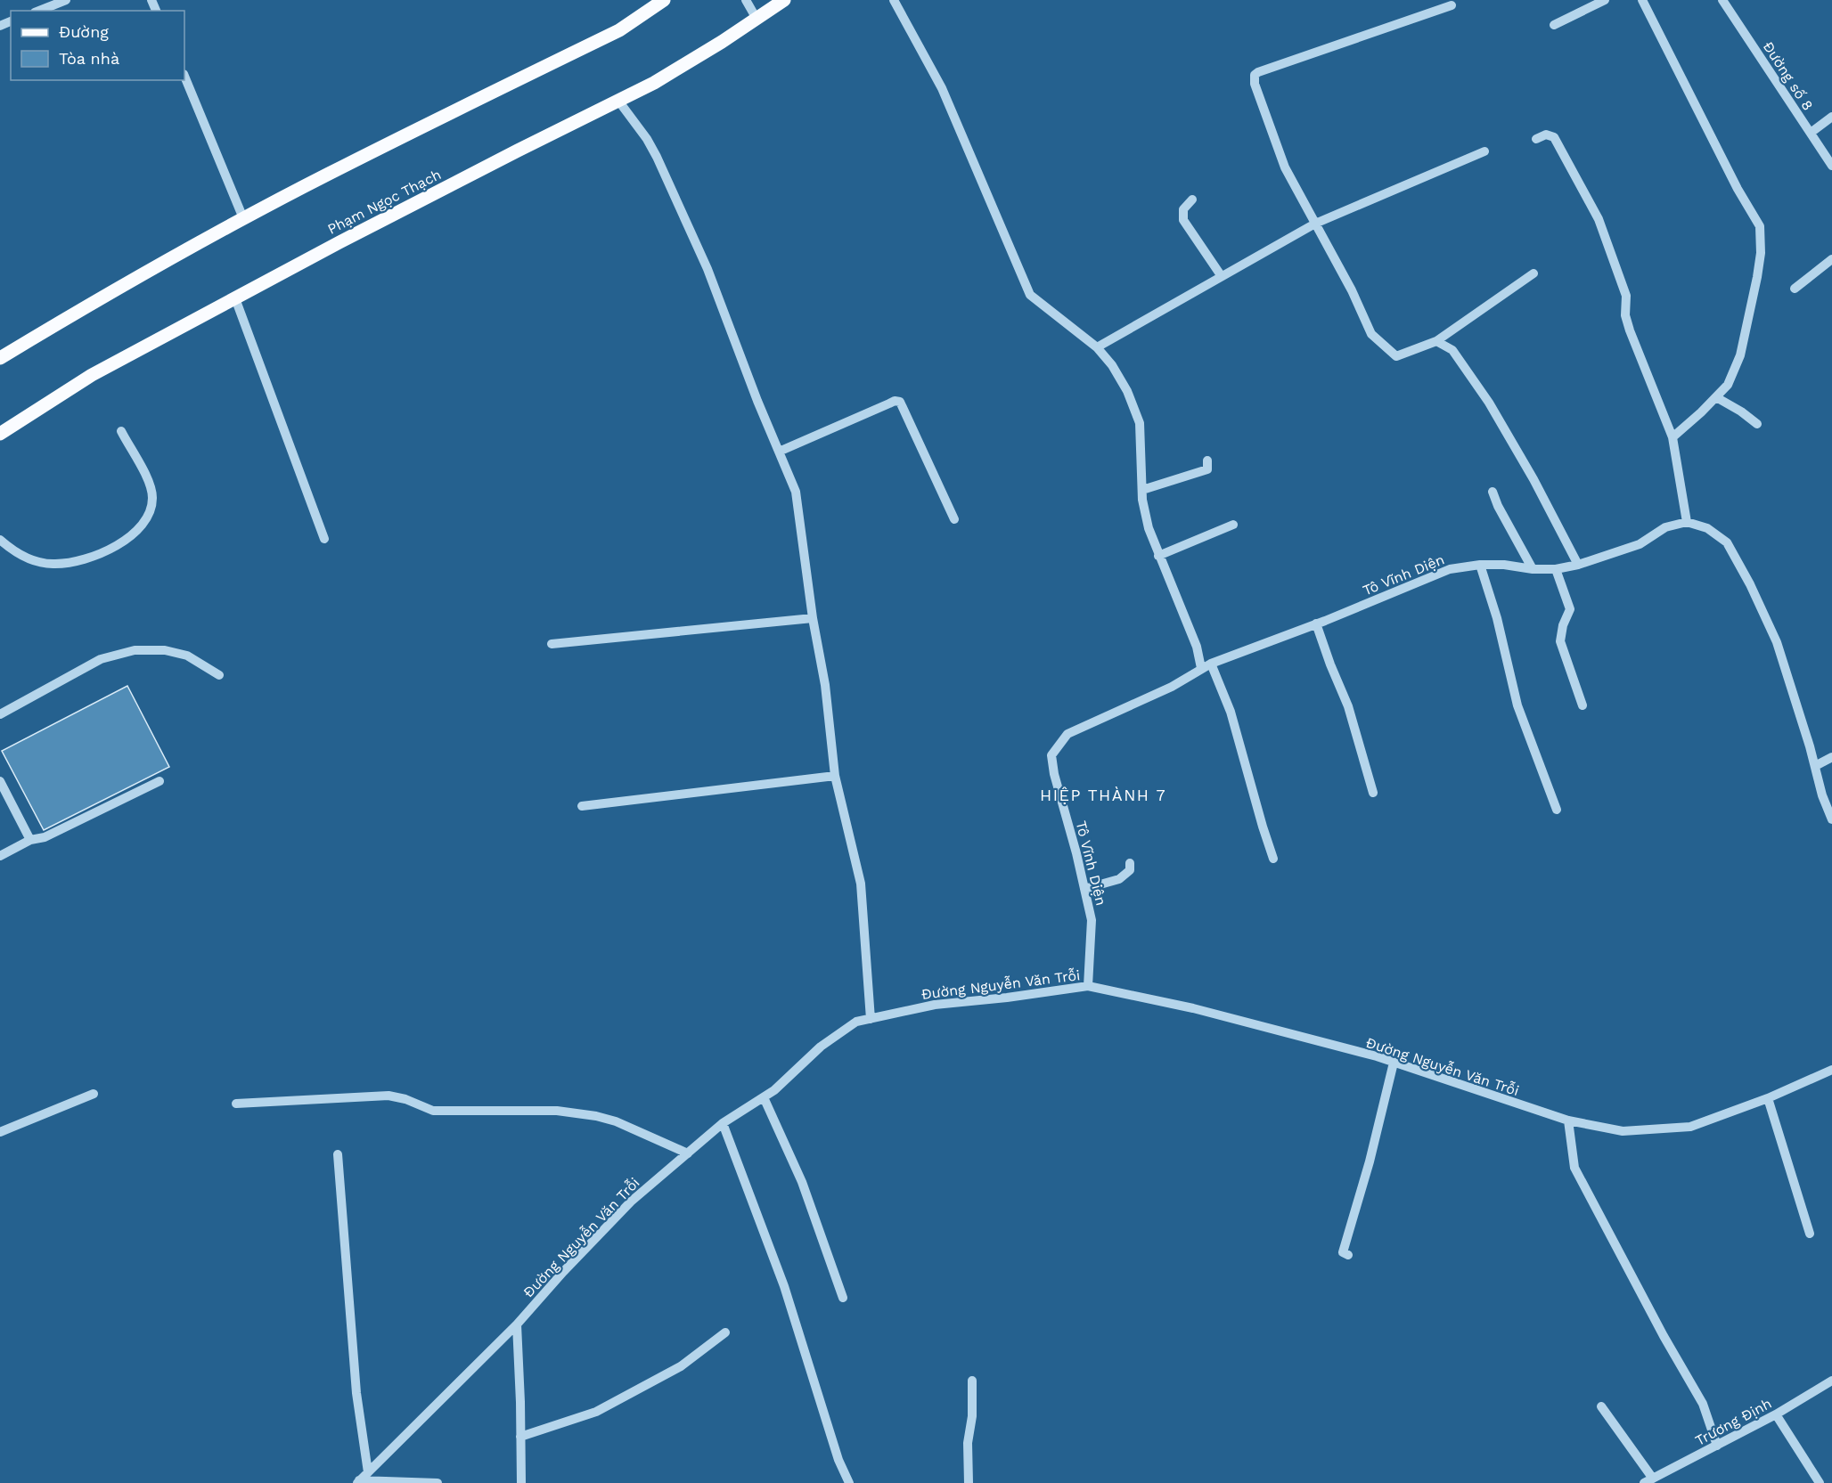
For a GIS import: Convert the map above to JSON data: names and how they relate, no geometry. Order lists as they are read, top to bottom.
{
  "streets": {
    "main road": ["Phạm Ngọc Thạch"],
    "street": [
      "Đường số 8",
      "Tô Vĩnh Diện",
      "Đường Nguyễn Văn Trỗi",
      "Trương Định"
    ]
  },
  "crossings": [
    ["Tô Vĩnh Diện", "Đường Nguyễn Văn Trỗi"]
  ],
  "districts": ["HIỆP THÀNH 7"],
  "legend": ["Đường", "Tòa nhà"]
}
